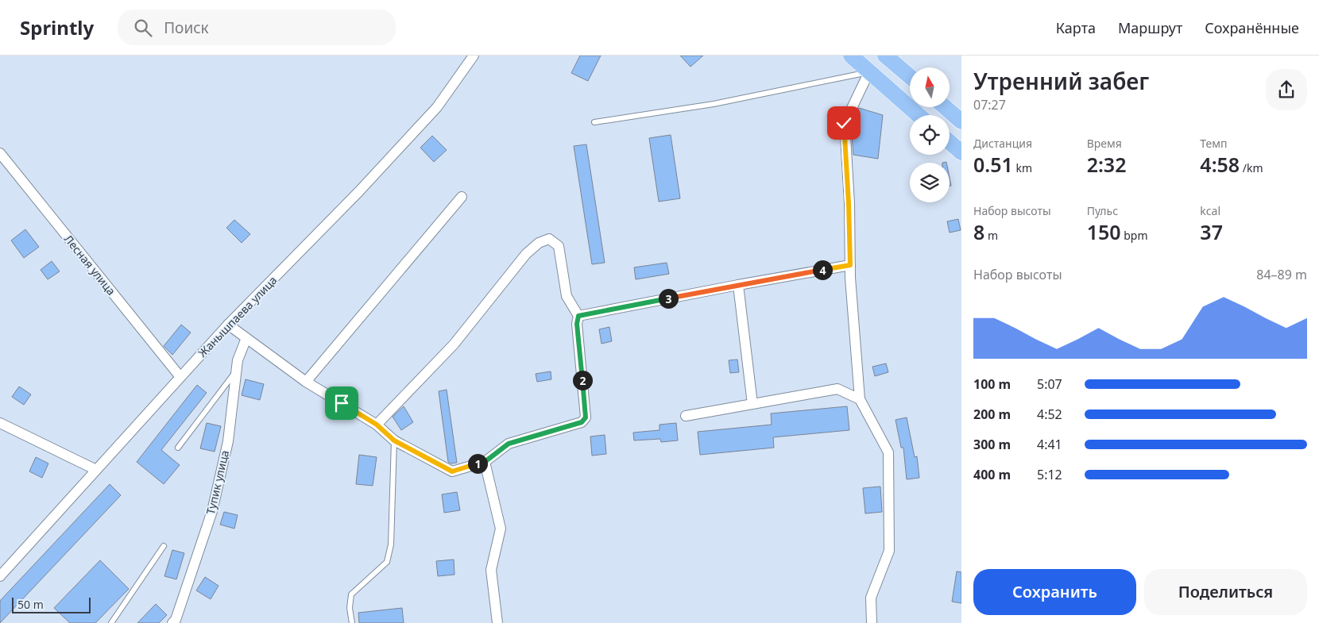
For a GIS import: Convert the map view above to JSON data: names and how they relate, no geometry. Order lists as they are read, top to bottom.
{
  "streets": {
    "street": ["Лесная улица", "Жанышпаева улица", "Тупик улица"]
  },
  "crossings": [
    ["Лесная улица", "Жанышпаева улица"]
  ],
  "scale_bar": "50 m",
  "north": "top",
  "page": {
    "header": "Sprintly",
    "search": "Поиск",
    "nav": ["Карта", "Маршрут", "Сохранённые"],
    "heading": ["Утренний забег", "07:27"],
    "stats": [
      ["Дистанция", "0.51 km"],
      ["Время", "2:32"],
      ["Темп", "4:58 /km"],
      ["Набор высоты", "8 m"],
      ["Пульс", "150 bpm"],
      ["kcal", "37"]
    ],
    "chart": ["Набор высоты", "84–89 m"],
    "pins": [
      "4",
      "3",
      "2",
      "1"
    ],
    "list": [
      {
        "name": "100 m",
        "note": "5:07"
      },
      {
        "name": "200 m",
        "note": "4:52"
      },
      {
        "name": "300 m",
        "note": "4:41"
      },
      {
        "name": "400 m",
        "note": "5:12"
      }
    ],
    "buttons": ["Сохранить", "Поделиться"],
    "scale": "50 m"
  }
}
